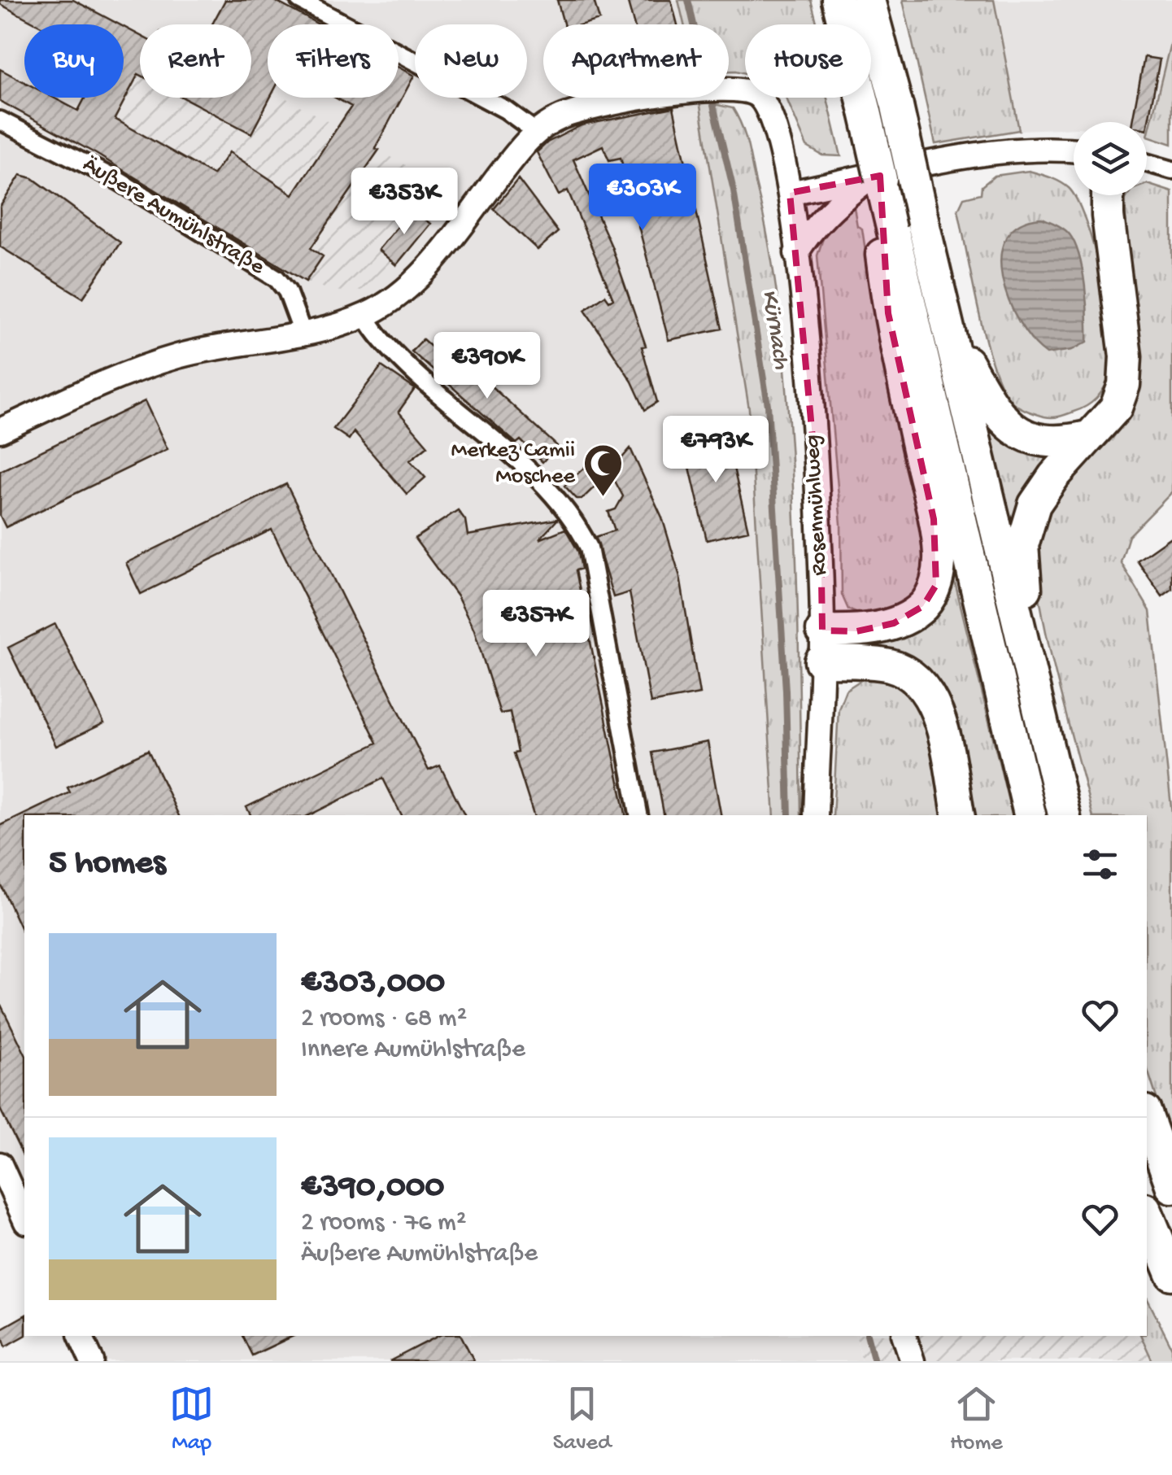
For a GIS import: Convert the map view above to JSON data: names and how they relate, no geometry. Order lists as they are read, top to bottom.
{
  "streets": {
    "street": ["Äußere Aumühlstraße", "Rosenmühlweg"]
  },
  "water": ["Kürnach"],
  "places": {
    "mosque": ["Merkez Camii Moschee"]
  },
  "page": {
    "chip": [
      "Buy",
      "Rent",
      "Filters",
      "New",
      "Apartment",
      "House"
    ],
    "price": [
      "€303K",
      "€353K",
      "€390K",
      "€793K",
      "€357K"
    ],
    "heading": "5 homes",
    "list": [
      {
        "name": "€303,000",
        "note": "2 rooms · 68 m² · Innere Aumühlstraße"
      },
      {
        "name": "€390,000",
        "note": "2 rooms · 76 m² · Äußere Aumühlstraße"
      }
    ],
    "tabs": ["Map", "Saved", "Home"]
  }
}
